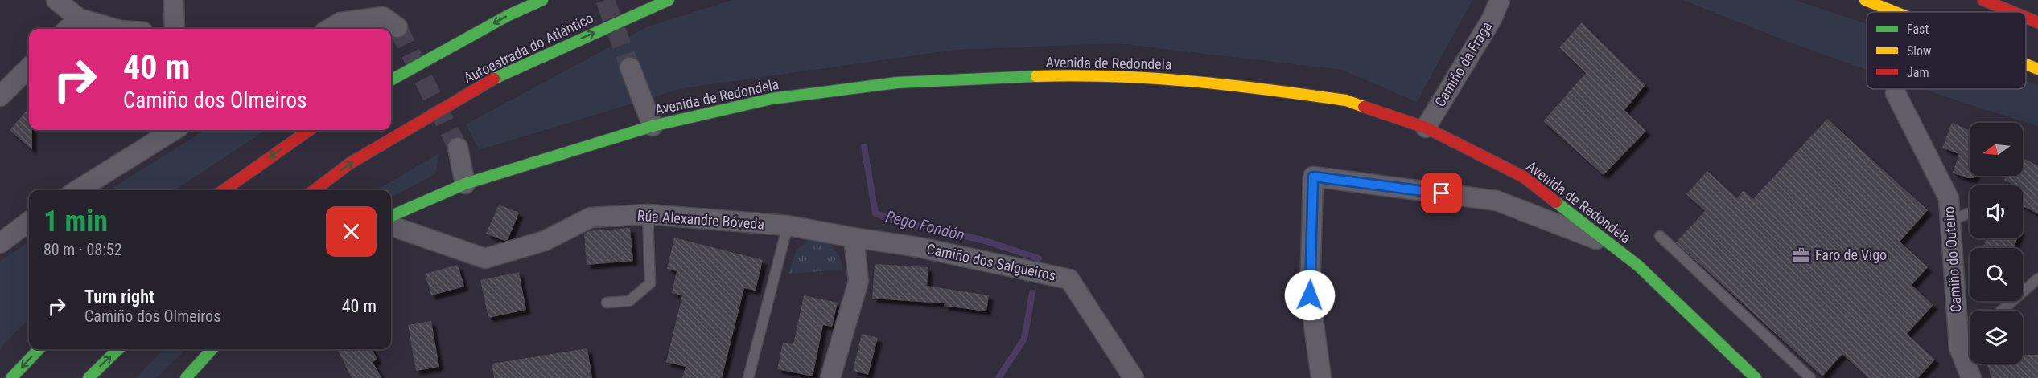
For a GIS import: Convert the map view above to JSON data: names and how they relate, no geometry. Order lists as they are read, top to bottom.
{
  "streets": {
    "highway": ["Autoestrada do Atlántico", "Avenida de Redondela"],
    "street": [
      "Camiño da Fraga",
      "Rúa Alexandre Bóveda",
      "Camiño do Outeiro",
      "Camiño dos Salgueiros"
    ]
  },
  "crossings": [
    ["Avenida de Redondela", "Camiño da Fraga"],
    ["Rúa Alexandre Bóveda", "Camiño dos Salgueiros"]
  ],
  "water": ["Rego Fondón"],
  "places": {
    "office": ["Faro de Vigo"]
  },
  "legend": ["Fast", "Slow", "Jam"],
  "north": "left",
  "page": {
    "turn": ["40 m", "Camiño dos Olmeiros"],
    "heading": ["1 min", "80 m · 08:52"],
    "list": [
      {
        "name": "Turn right",
        "note": "Camiño dos Olmeiros",
        "value": "40 m"
      }
    ]
  }
}
